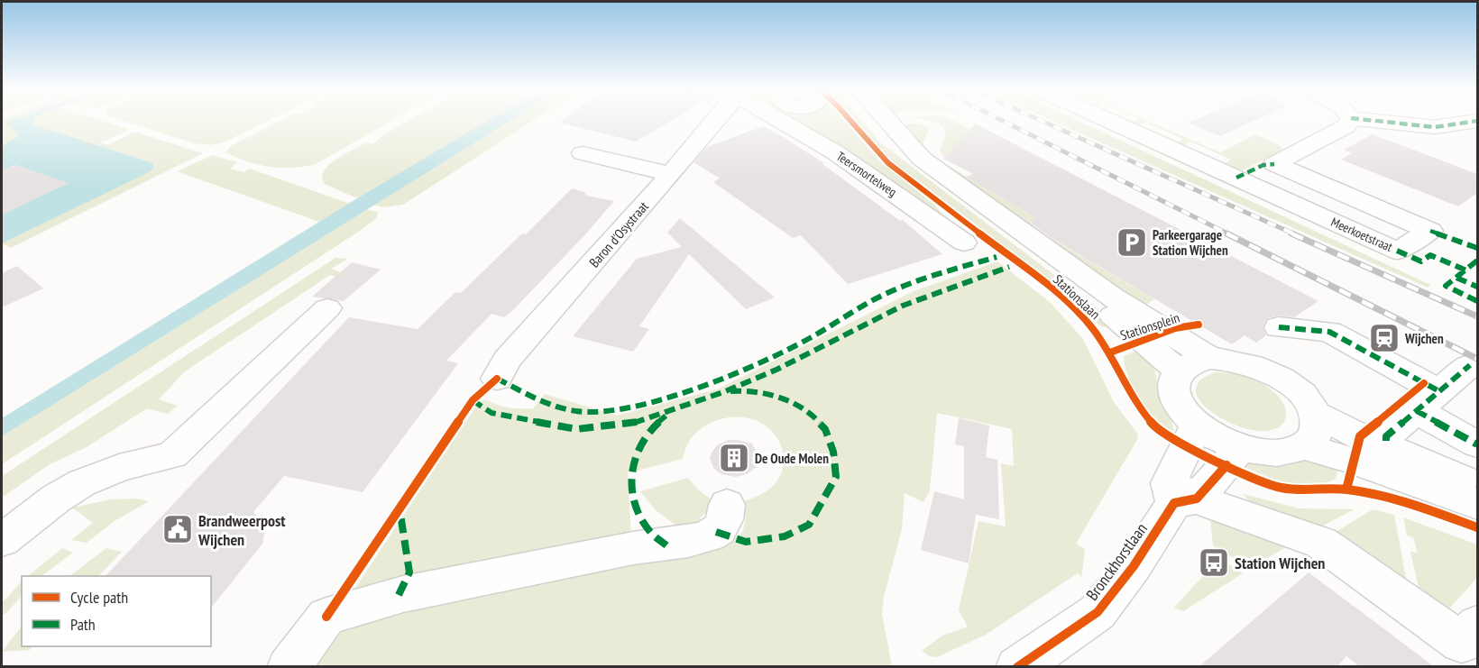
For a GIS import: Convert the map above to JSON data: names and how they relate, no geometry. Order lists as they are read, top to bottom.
{
  "streets": {
    "street": [
      "Teersmortelweg",
      "Baron d'Osystraat",
      "Meerkoetstraat",
      "Stationslaan",
      "Bronckhorstlaan"
    ],
    "cycle path": ["Stationsplein"]
  },
  "places": {
    "parking": ["Parkeergarage Station Wijchen"],
    "station": ["Wijchen"],
    "building": ["De Oude Molen"],
    "public building": ["Brandweerpost Wijchen"],
    "bus stop": ["Station Wijchen"]
  },
  "legend": ["Cycle path", "Path"]
}
